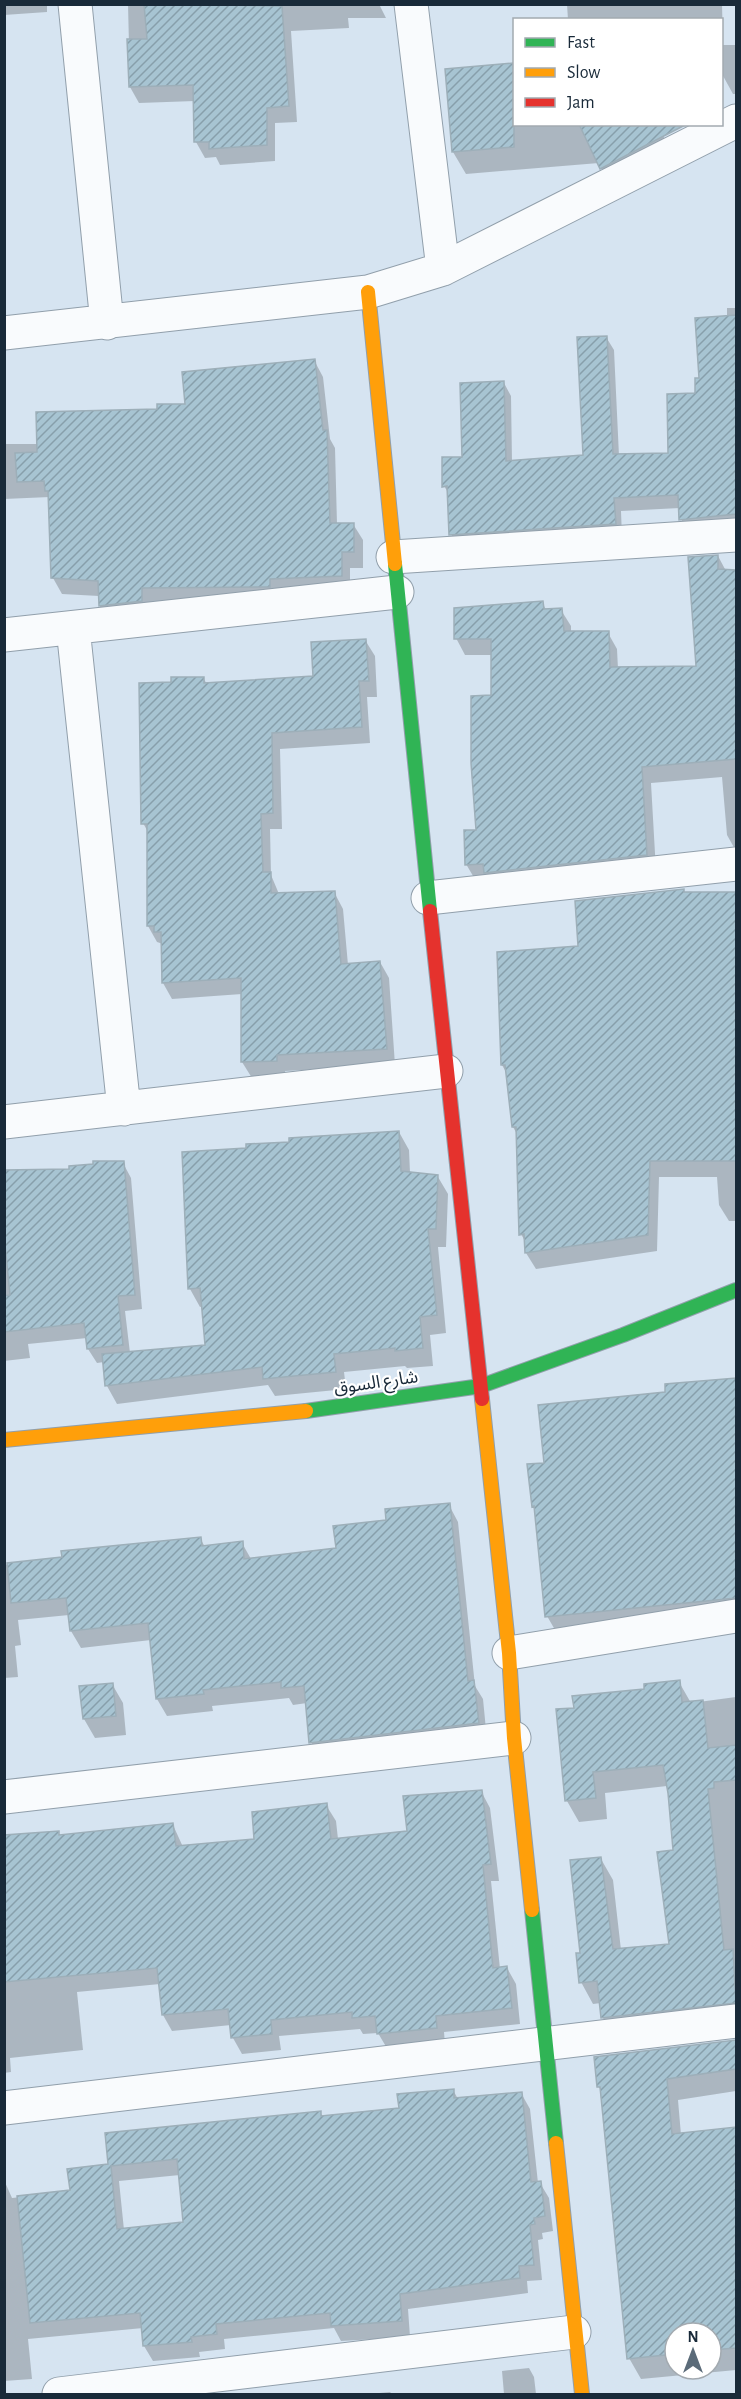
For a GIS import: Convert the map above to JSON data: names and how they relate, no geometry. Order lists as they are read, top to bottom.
{
  "streets": {
    "street": ["شارع السوق"]
  },
  "legend": ["Fast", "Slow", "Jam"],
  "north": "top"
}
